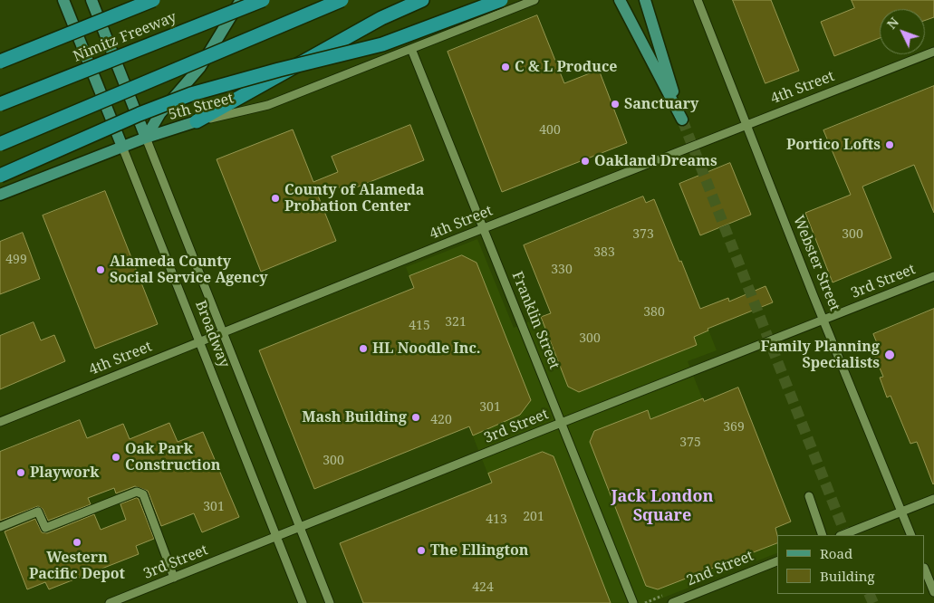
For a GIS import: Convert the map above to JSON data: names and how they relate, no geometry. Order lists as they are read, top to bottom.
{
  "streets": {
    "highway": ["Nimitz Freeway"],
    "main road": ["5th Street", "Broadway"],
    "street": [
      "4th Street",
      "Webster Street",
      "3rd Street",
      "Franklin Street",
      "2nd Street"
    ]
  },
  "crossings": [
    ["4th Street", "Webster Street"],
    ["4th Street", "Franklin Street"],
    ["4th Street", "Broadway"],
    ["5th Street", "Franklin Street"],
    ["5th Street", "Broadway"],
    ["Webster Street", "3rd Street"],
    ["3rd Street", "Franklin Street"],
    ["3rd Street", "Broadway"]
  ],
  "districts": ["Jack London Square"],
  "places": [
    "C & L Produce",
    "Sanctuary",
    "Portico Lofts",
    "Oakland Dreams",
    "County of Alameda Probation Center",
    "Alameda County Social Service Agency",
    "HL Noodle Inc.",
    "Family Planning Specialists",
    "Mash Building",
    "Oak Park Construction",
    "Playwork",
    "Western Pacific Depot",
    "The Ellington"
  ],
  "house_numbers": [
    "400",
    "373",
    "300",
    "383",
    "499",
    "330",
    "380",
    "321",
    "415",
    "300",
    "301",
    "420",
    "369",
    "375",
    "300",
    "301",
    "201",
    "413",
    "424"
  ],
  "legend": ["Road", "Building"],
  "north": "top left"
}
